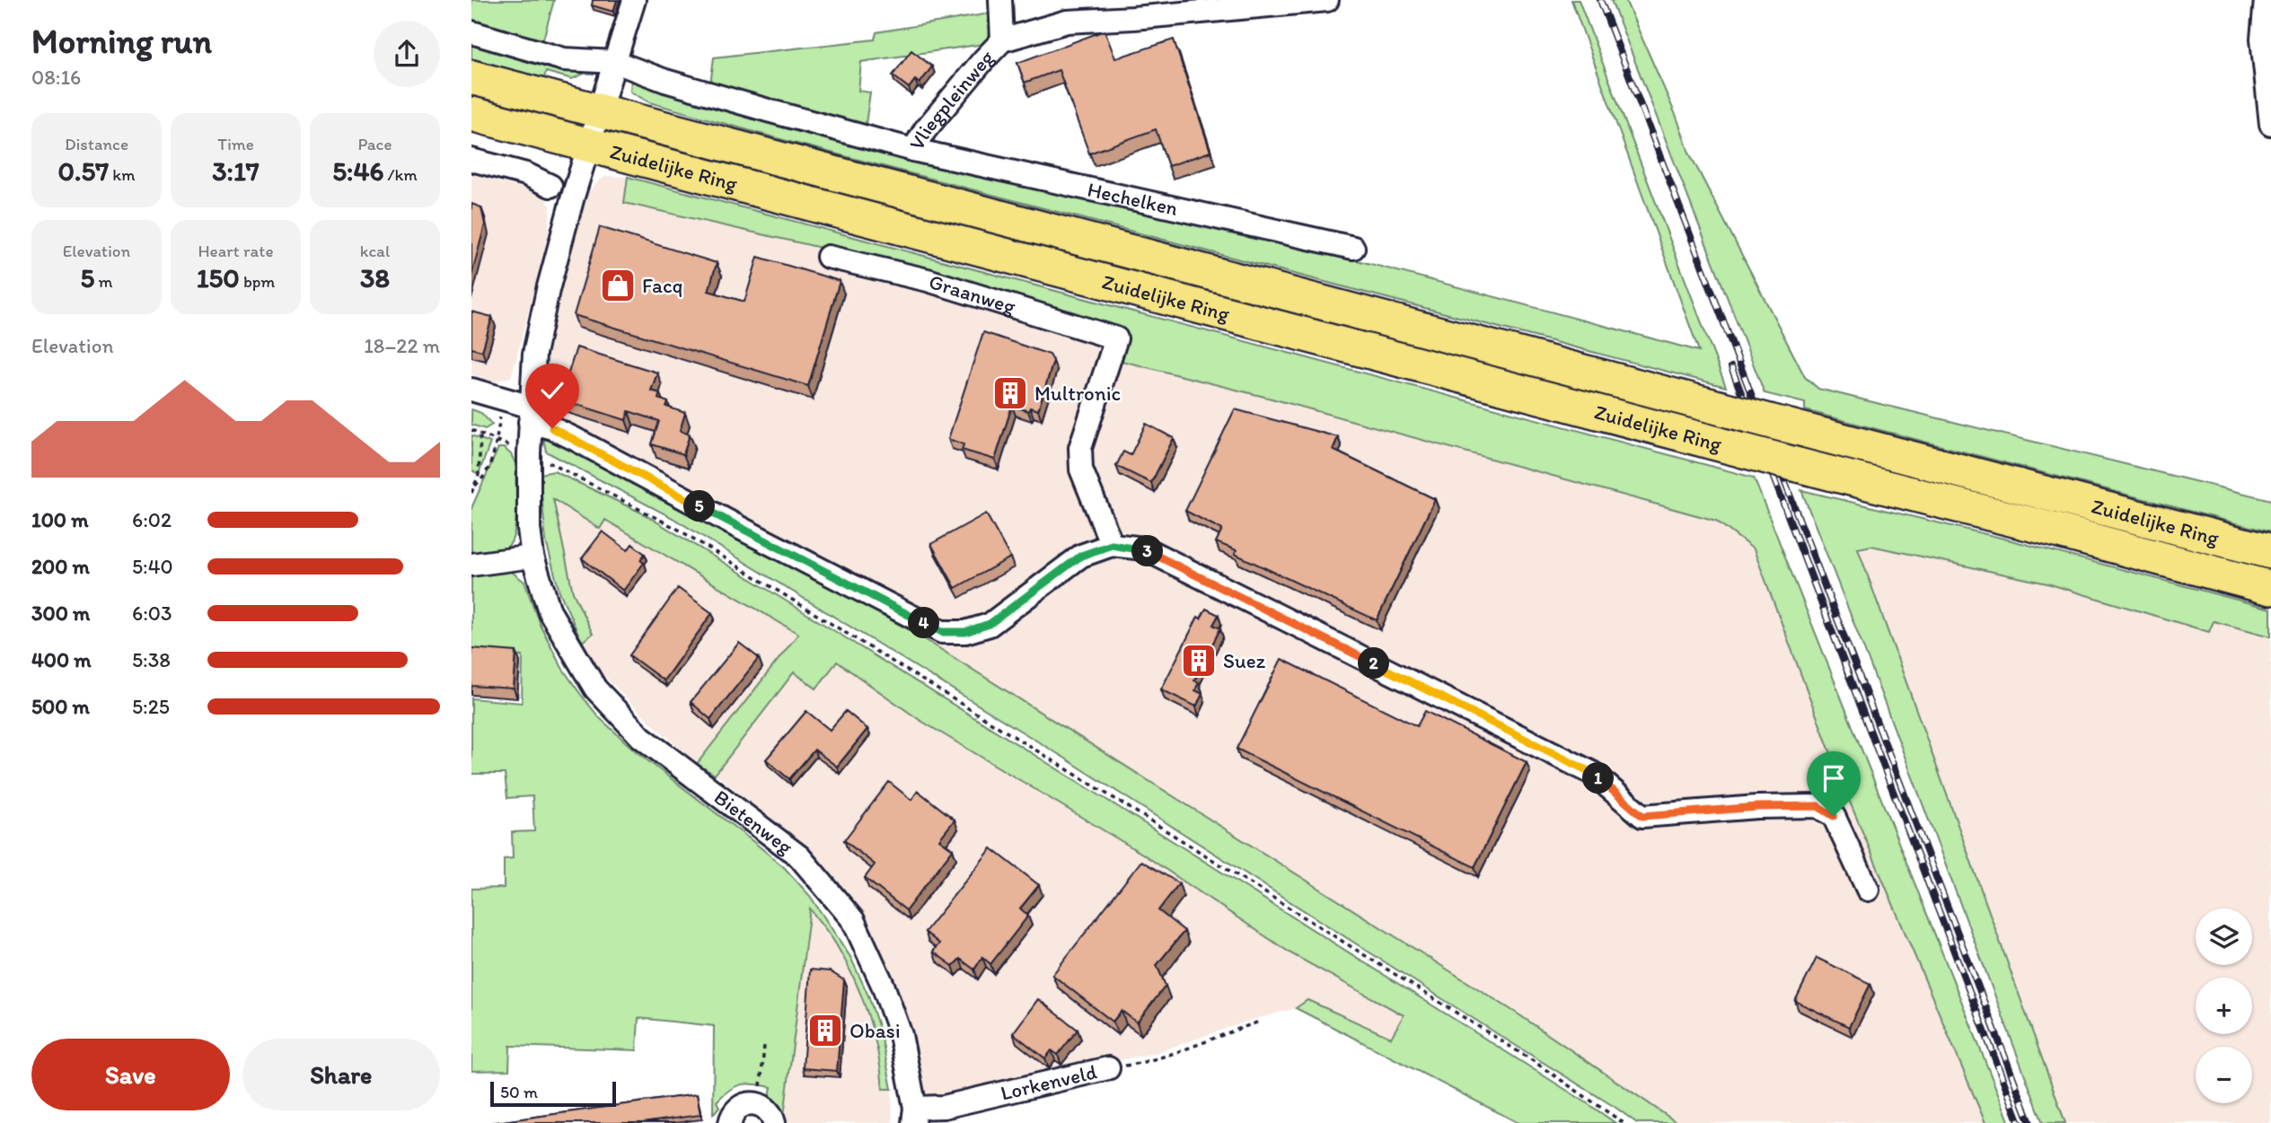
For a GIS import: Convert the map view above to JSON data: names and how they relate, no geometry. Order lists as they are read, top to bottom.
{
  "streets": {
    "highway": ["Zuidelijke Ring"],
    "street": [
      "Vliegpleinweg",
      "Hechelken",
      "Graanweg",
      "Bietenweg",
      "Lorkenveld"
    ]
  },
  "crossings": [
    ["Vliegpleinweg", "Hechelken"],
    ["Vliegpleinweg", "Bietenweg"],
    ["Zuidelijke Ring", "Bietenweg"],
    ["Bietenweg", "Lorkenveld"]
  ],
  "places": {
    "shop": ["Facq"],
    "building": ["Multronic", "Suez", "Obasi"]
  },
  "scale_bar": "50 m",
  "page": {
    "heading": ["Morning run", "08:16"],
    "stats": [
      ["Distance", "0.57 km"],
      ["Time", "3:17"],
      ["Pace", "5:46 /km"],
      ["Elevation", "5 m"],
      ["Heart rate", "150 bpm"],
      ["kcal", "38"]
    ],
    "chart": ["Elevation", "18–22 m"],
    "pins": [
      "5",
      "3",
      "4",
      "2",
      "1"
    ],
    "list": [
      {
        "name": "100 m",
        "note": "6:02"
      },
      {
        "name": "200 m",
        "note": "5:40"
      },
      {
        "name": "300 m",
        "note": "6:03"
      },
      {
        "name": "400 m",
        "note": "5:38"
      },
      {
        "name": "500 m",
        "note": "5:25"
      }
    ],
    "map_buttons": ["+", "−"],
    "buttons": ["Save", "Share"],
    "scale": "50 m"
  }
}
